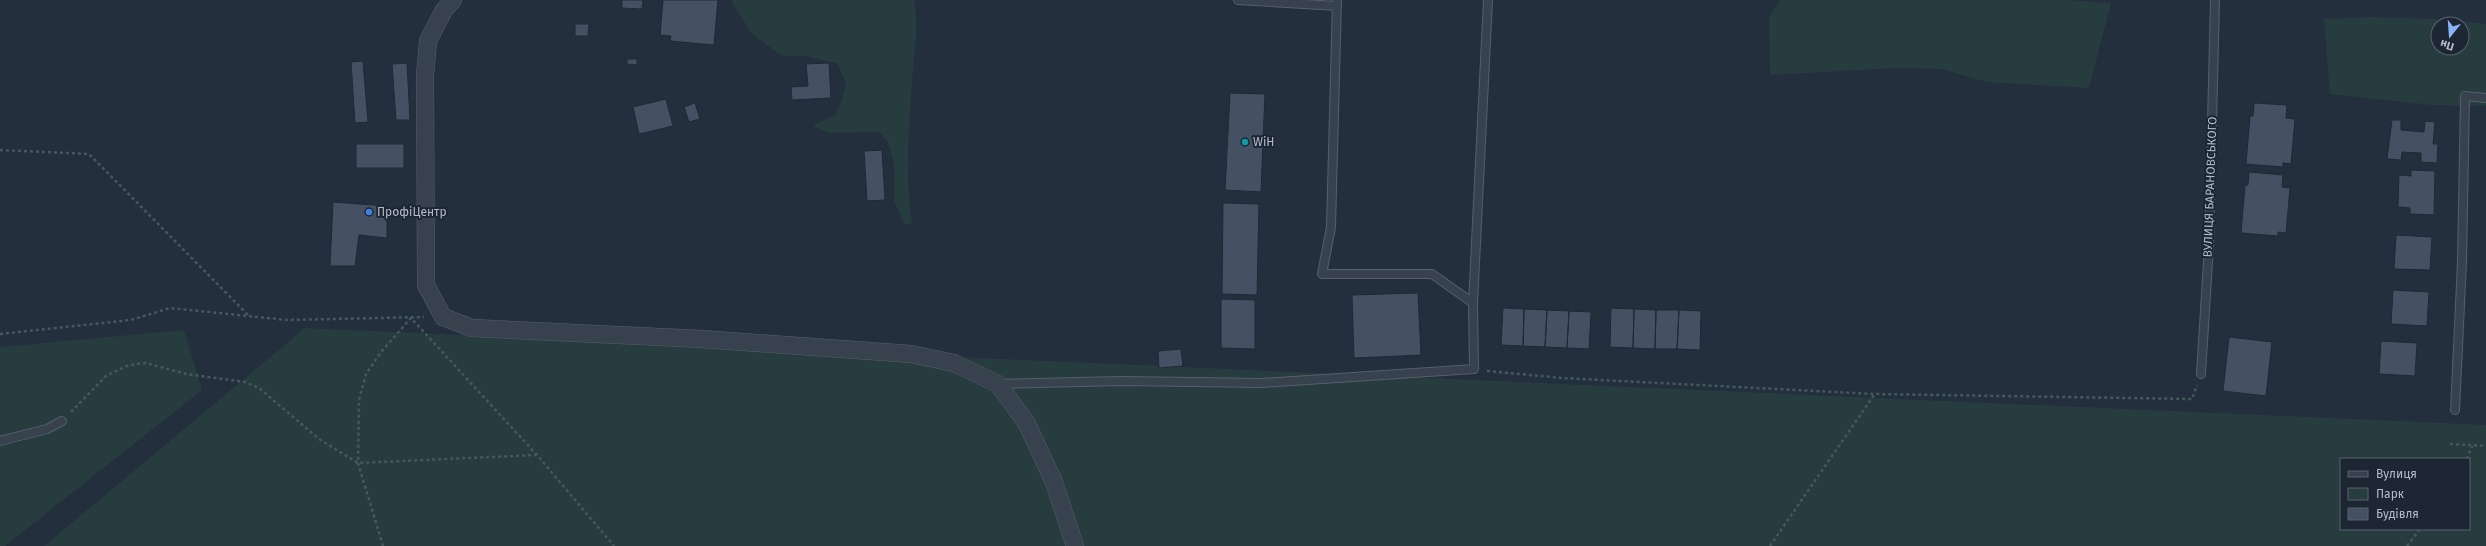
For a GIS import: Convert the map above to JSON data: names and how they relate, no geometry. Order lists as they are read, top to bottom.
{
  "streets": {
    "lane": ["ВУЛИЦЯ БАРАНОВСЬКОГО"]
  },
  "places": ["WiH", "ПрофіЦентр"],
  "legend": ["Вулиця", "Парк", "Будівля"],
  "north": "bottom"
}
